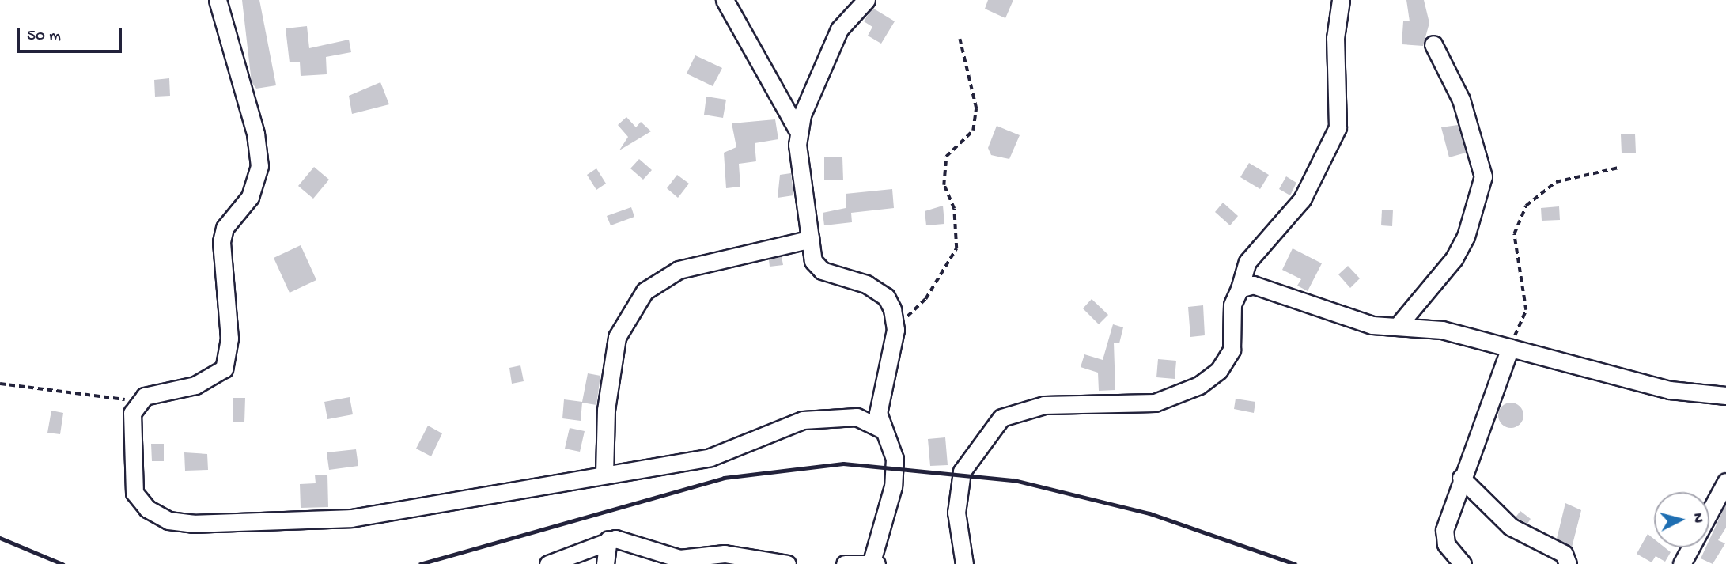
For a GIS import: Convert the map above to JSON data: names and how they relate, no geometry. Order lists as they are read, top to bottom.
{
  "scale_bar": "50 m",
  "north": "right"
}
